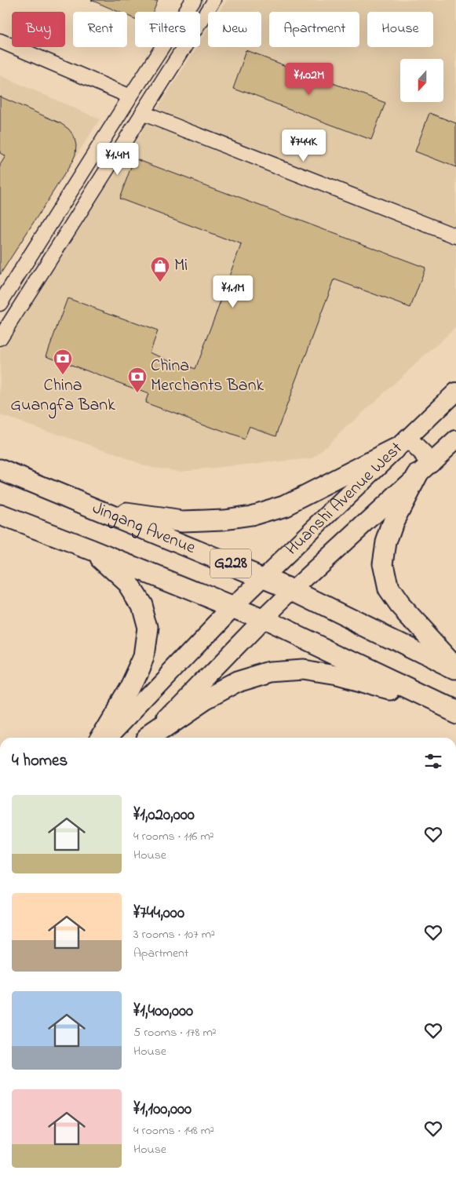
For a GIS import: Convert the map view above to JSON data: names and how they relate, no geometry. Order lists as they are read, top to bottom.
{
  "streets": {
    "highway": ["Jingang Avenue", "G228"],
    "main road": ["Huanshi Avenue West"]
  },
  "crossings": [
    ["Huanshi Avenue West", "Jingang Avenue"],
    ["Huanshi Avenue West", "G228"]
  ],
  "places": {
    "shop": ["Mi"],
    "bank": ["China Guangfa Bank", "China Merchants Bank"]
  },
  "north": "bottom",
  "page": {
    "chip": [
      "Buy",
      "Rent",
      "Filters",
      "New",
      "Apartment",
      "House"
    ],
    "price": [
      "¥1.02M",
      "¥744K",
      "¥1.4M",
      "¥1.1M"
    ],
    "heading": "4 homes",
    "list": [
      {
        "name": "¥1,020,000",
        "note": "4 rooms · 116 m² · House"
      },
      {
        "name": "¥744,000",
        "note": "3 rooms · 107 m² · Apartment"
      },
      {
        "name": "¥1,400,000",
        "note": "5 rooms · 178 m² · House"
      },
      {
        "name": "¥1,100,000",
        "note": "4 rooms · 148 m² · House"
      }
    ]
  }
}
